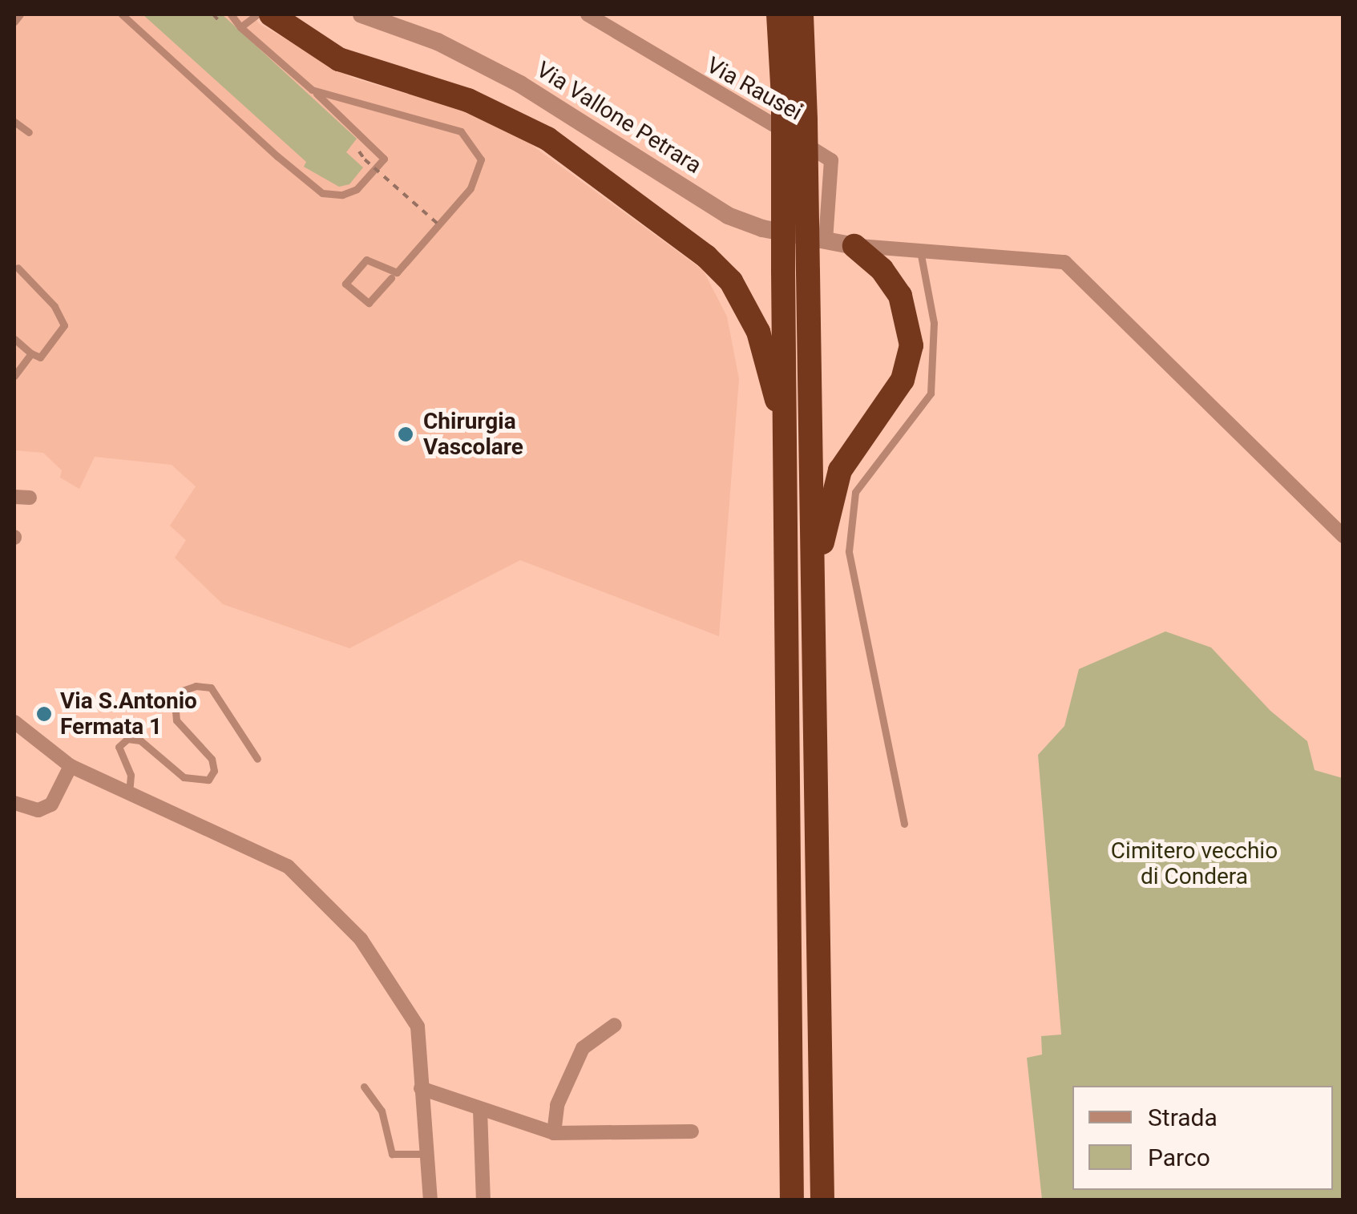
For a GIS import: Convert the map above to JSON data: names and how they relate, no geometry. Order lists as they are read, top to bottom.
{
  "streets": {
    "street": ["Via Rausei", "Via Vallone Petrara"]
  },
  "crossings": [
    ["Via Rausei", "Via Vallone Petrara"]
  ],
  "parks": ["Cimitero vecchio di Condera"],
  "places": ["Chirurgia Vascolare", "Via S.Antonio Fermata 1"],
  "legend": ["Strada", "Parco"]
}
